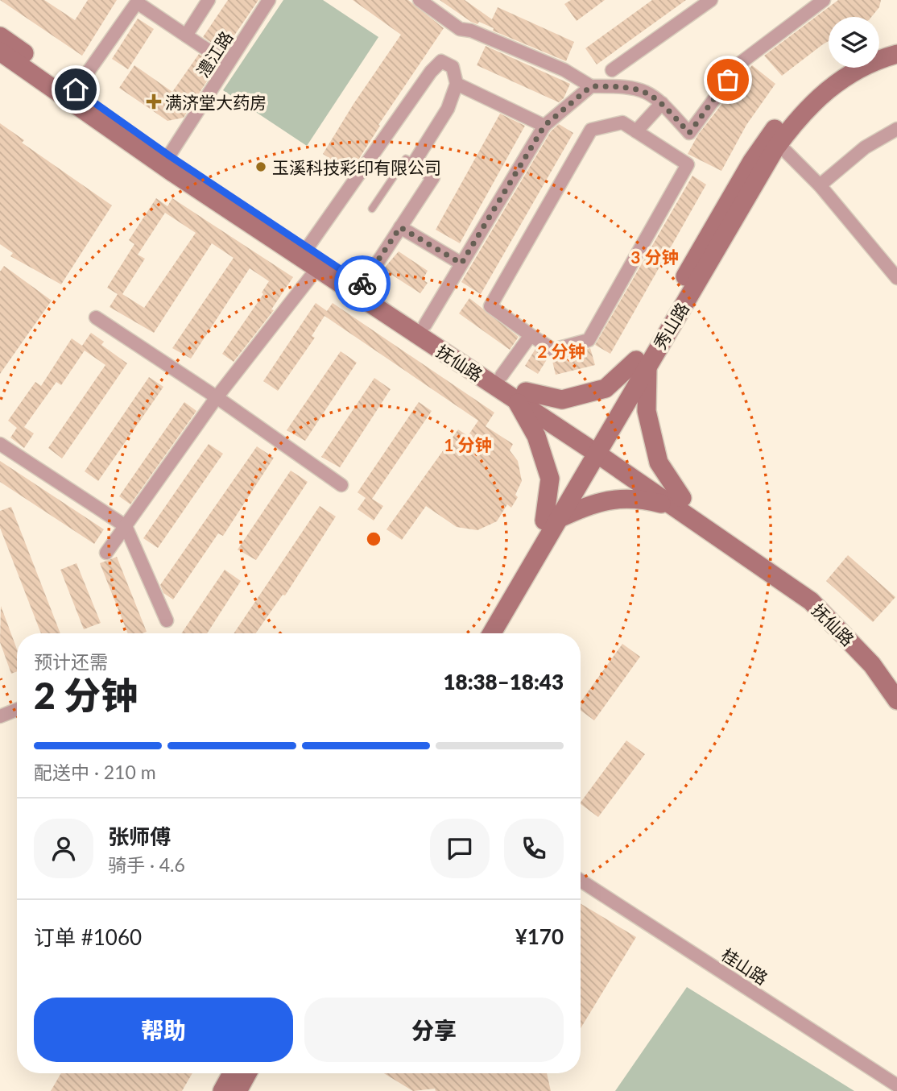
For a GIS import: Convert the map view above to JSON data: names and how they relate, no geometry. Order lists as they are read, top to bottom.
{
  "streets": {
    "main road": ["秀山路", "抚仙路"],
    "street": ["澧江路", "桂山路"]
  },
  "crossings": [
    ["澧江路", "抚仙路"],
    ["秀山路", "抚仙路"]
  ],
  "places": {
    "health": ["满济堂大药房"],
    "other": ["玉溪科技彩印有限公司"]
  },
  "page": {
    "heading": ["2 分钟", "预计还需", "18:38–18:43"],
    "panel": [
      "张师傅",
      "骑手 · 4.6",
      "订单 #1060",
      "¥170"
    ],
    "bar": "配送中 · 210 m",
    "buttons": ["帮助", "分享"]
  },
  "rings": ["3 分钟", "2 分钟", "1 分钟"]
}
